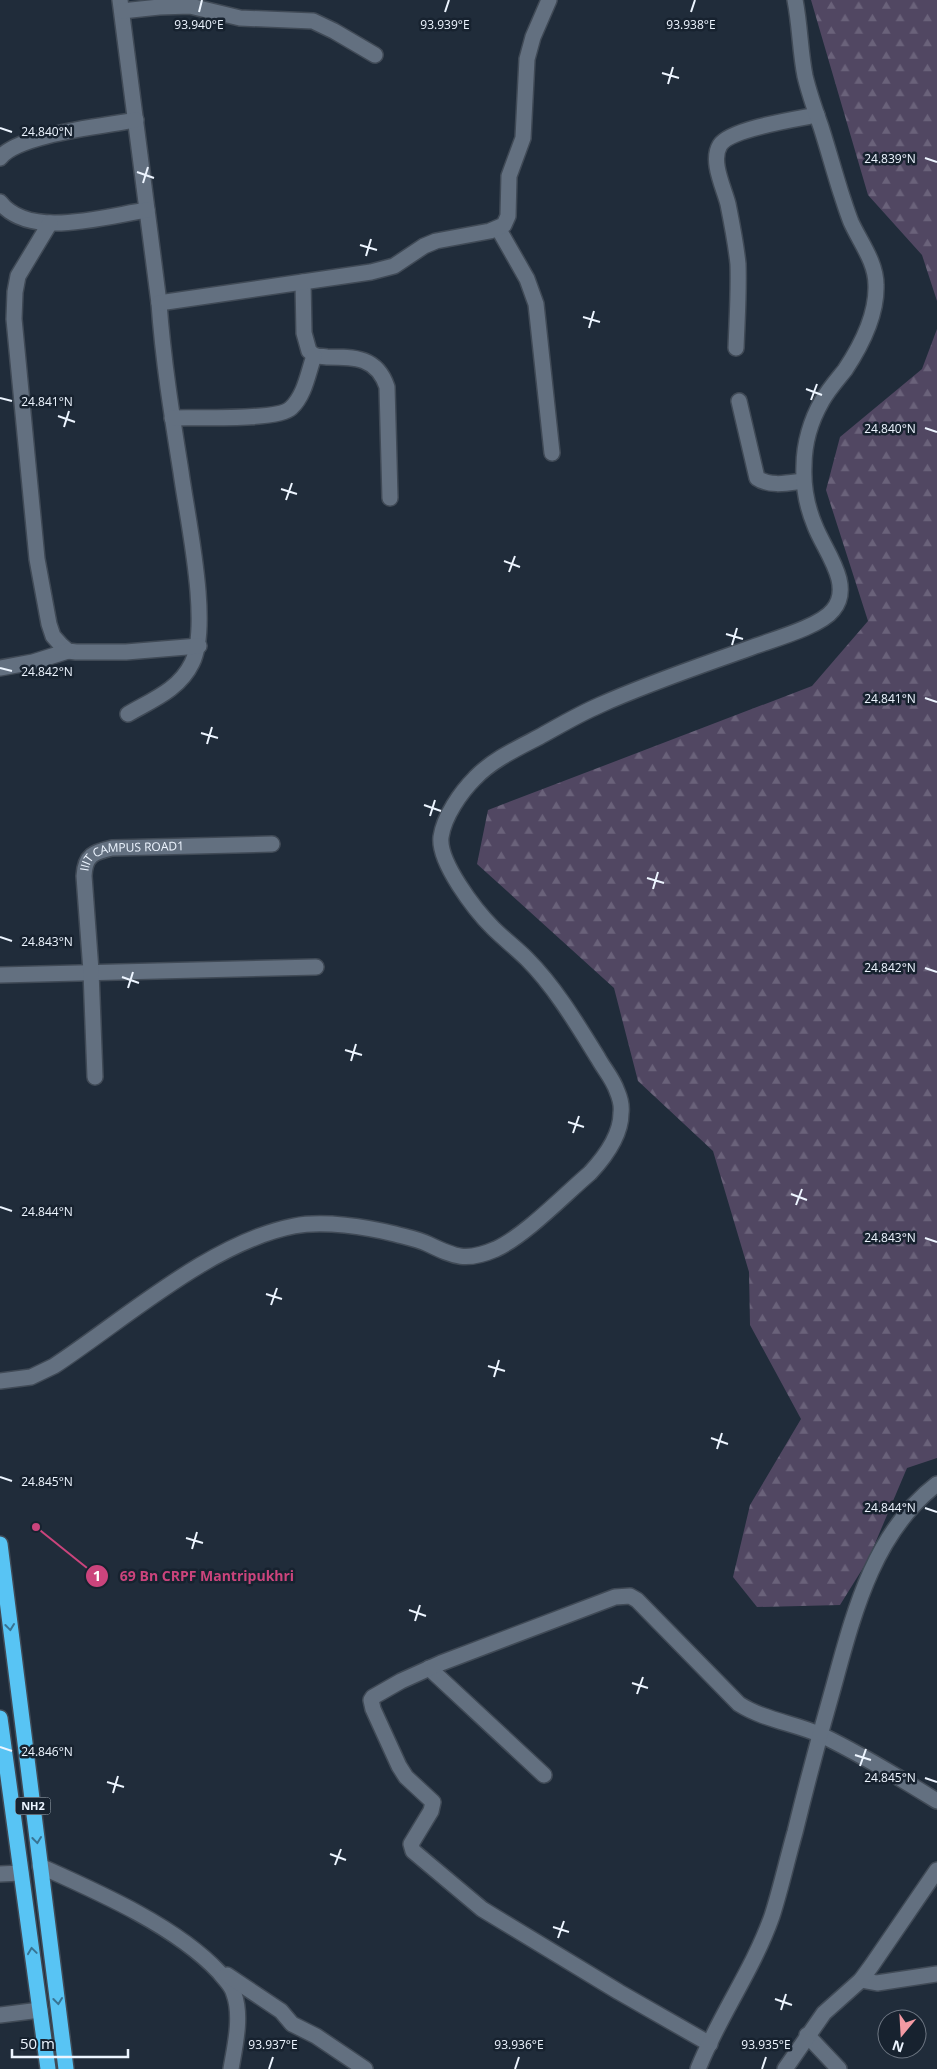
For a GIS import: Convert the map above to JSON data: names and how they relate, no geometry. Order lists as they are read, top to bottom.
{
  "streets": {
    "highway": ["NH2"],
    "street": ["IIIT CAMPUS ROAD1"]
  },
  "places": ["69 Bn CRPF Mantripukhri"],
  "scale_bar": "50 m",
  "north": "bottom",
  "coordinates": [
    "93.940°E",
    "93.939°E",
    "93.938°E",
    "24.840°N",
    "24.839°N",
    "24.841°N",
    "24.842°N",
    "24.843°N",
    "24.844°N",
    "24.845°N",
    "24.846°N",
    "93.937°E",
    "93.936°E",
    "93.935°E"
  ]
}
